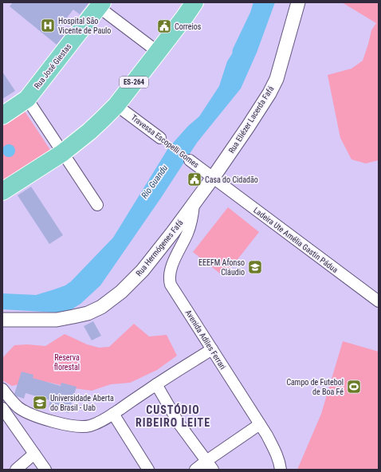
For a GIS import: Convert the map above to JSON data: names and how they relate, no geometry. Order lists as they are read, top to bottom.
{
  "streets": {
    "main road": ["Rua José Giestas", "ES-264"],
    "street": [
      "Rua Eliézer Lacerda Fafá",
      "Travessa Escopelli Gomes",
      "Ladeira Ute Amélia Gastin Pádua",
      "Rua Hermógenes Fafá",
      "Avenida Adiles Ferrari"
    ]
  },
  "crossings": [
    ["ES-264", "Travessa Escopelli Gomes"],
    ["Rua Eliézer Lacerda Fafá", "Travessa Escopelli Gomes"],
    ["Rua Eliézer Lacerda Fafá", "Ladeira Ute Amélia Gastin Pádua"],
    ["Rua Eliézer Lacerda Fafá", "Rua Hermógenes Fafá"],
    ["Travessa Escopelli Gomes", "Ladeira Ute Amélia Gastin Pádua"],
    ["Travessa Escopelli Gomes", "Rua Hermógenes Fafá"],
    ["Ladeira Ute Amélia Gastin Pádua", "Rua Hermógenes Fafá"],
    ["Rua Hermógenes Fafá", "Avenida Adiles Ferrari"]
  ],
  "districts": ["CUSTÓDIO RIBEIRO LEITE"],
  "water": ["Rio Guandu"],
  "parks": ["Reserva florestal"],
  "places": {
    "hospital": ["Hospital São Vicente de Paulo"],
    "public building": ["Correios", "Casa do Cidadão"],
    "school or university": ["EEEFM Afonso Cláudio", "Universidade Aberta do Brasil - Uab"],
    "sports": ["Campo de Futebol de Boa Fé"]
  }
}
